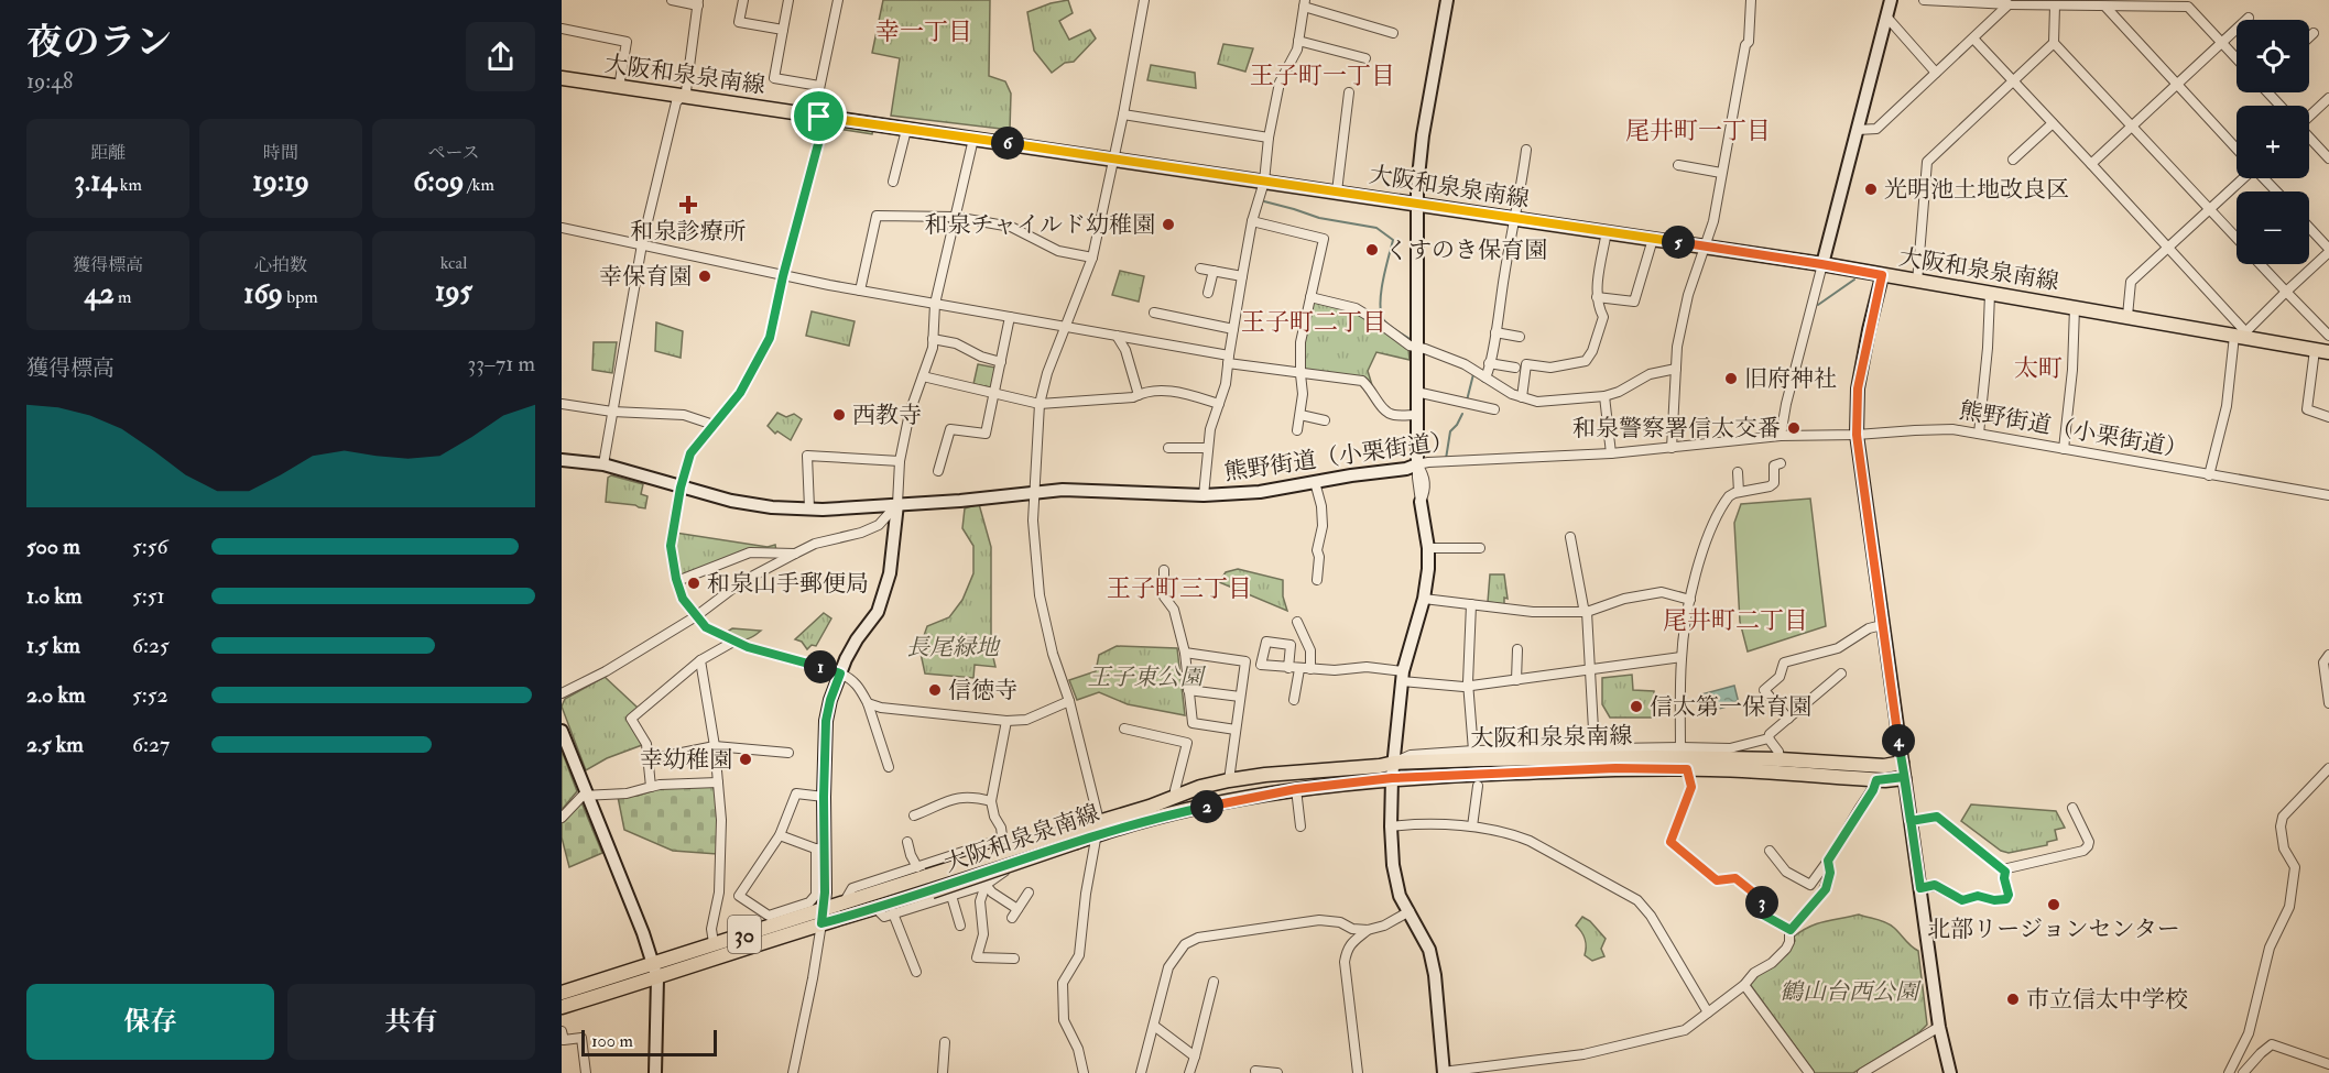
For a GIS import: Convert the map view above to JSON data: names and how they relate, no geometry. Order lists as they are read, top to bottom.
{
  "streets": {
    "main road": ["大阪和泉泉南線", "30"],
    "street": ["熊野街道（小栗街道）"]
  },
  "districts": [
    "幸一丁目",
    "王子町一丁目",
    "尾井町一丁目",
    "王子町二丁目",
    "太町",
    "王子町三丁目",
    "尾井町二丁目"
  ],
  "parks": ["長尾緑地", "王子東公園", "鶴山台西公園"],
  "places": {
    "other": [
      "光明池土地改良区",
      "和泉チャイルド幼稚園",
      "くすのき保育園",
      "幸保育園",
      "旧府神社",
      "西教寺",
      "和泉警察署信太交番",
      "和泉山手郵便局",
      "信徳寺",
      "信太第一保育園",
      "幸幼稚園",
      "北部リージョンセンター",
      "市立信太中学校"
    ],
    "health": ["和泉診療所"]
  },
  "scale_bar": "100 m",
  "page": {
    "heading": ["夜のラン", "19:48"],
    "map_buttons": ["+", "−"],
    "stats": [
      ["距離", "3.14 km"],
      ["時間", "19:19"],
      ["ペース", "6:09 /km"],
      ["獲得標高", "42 m"],
      ["心拍数", "169 bpm"],
      ["kcal", "195"]
    ],
    "pins": [
      "6",
      "5",
      "1",
      "4",
      "2",
      "3"
    ],
    "chart": ["獲得標高", "33–71 m"],
    "list": [
      {
        "name": "500 m",
        "note": "5:56"
      },
      {
        "name": "1.0 km",
        "note": "5:51"
      },
      {
        "name": "1.5 km",
        "note": "6:25"
      },
      {
        "name": "2.0 km",
        "note": "5:52"
      },
      {
        "name": "2.5 km",
        "note": "6:27"
      }
    ],
    "buttons": ["保存", "共有"],
    "scale": "100 m"
  }
}
